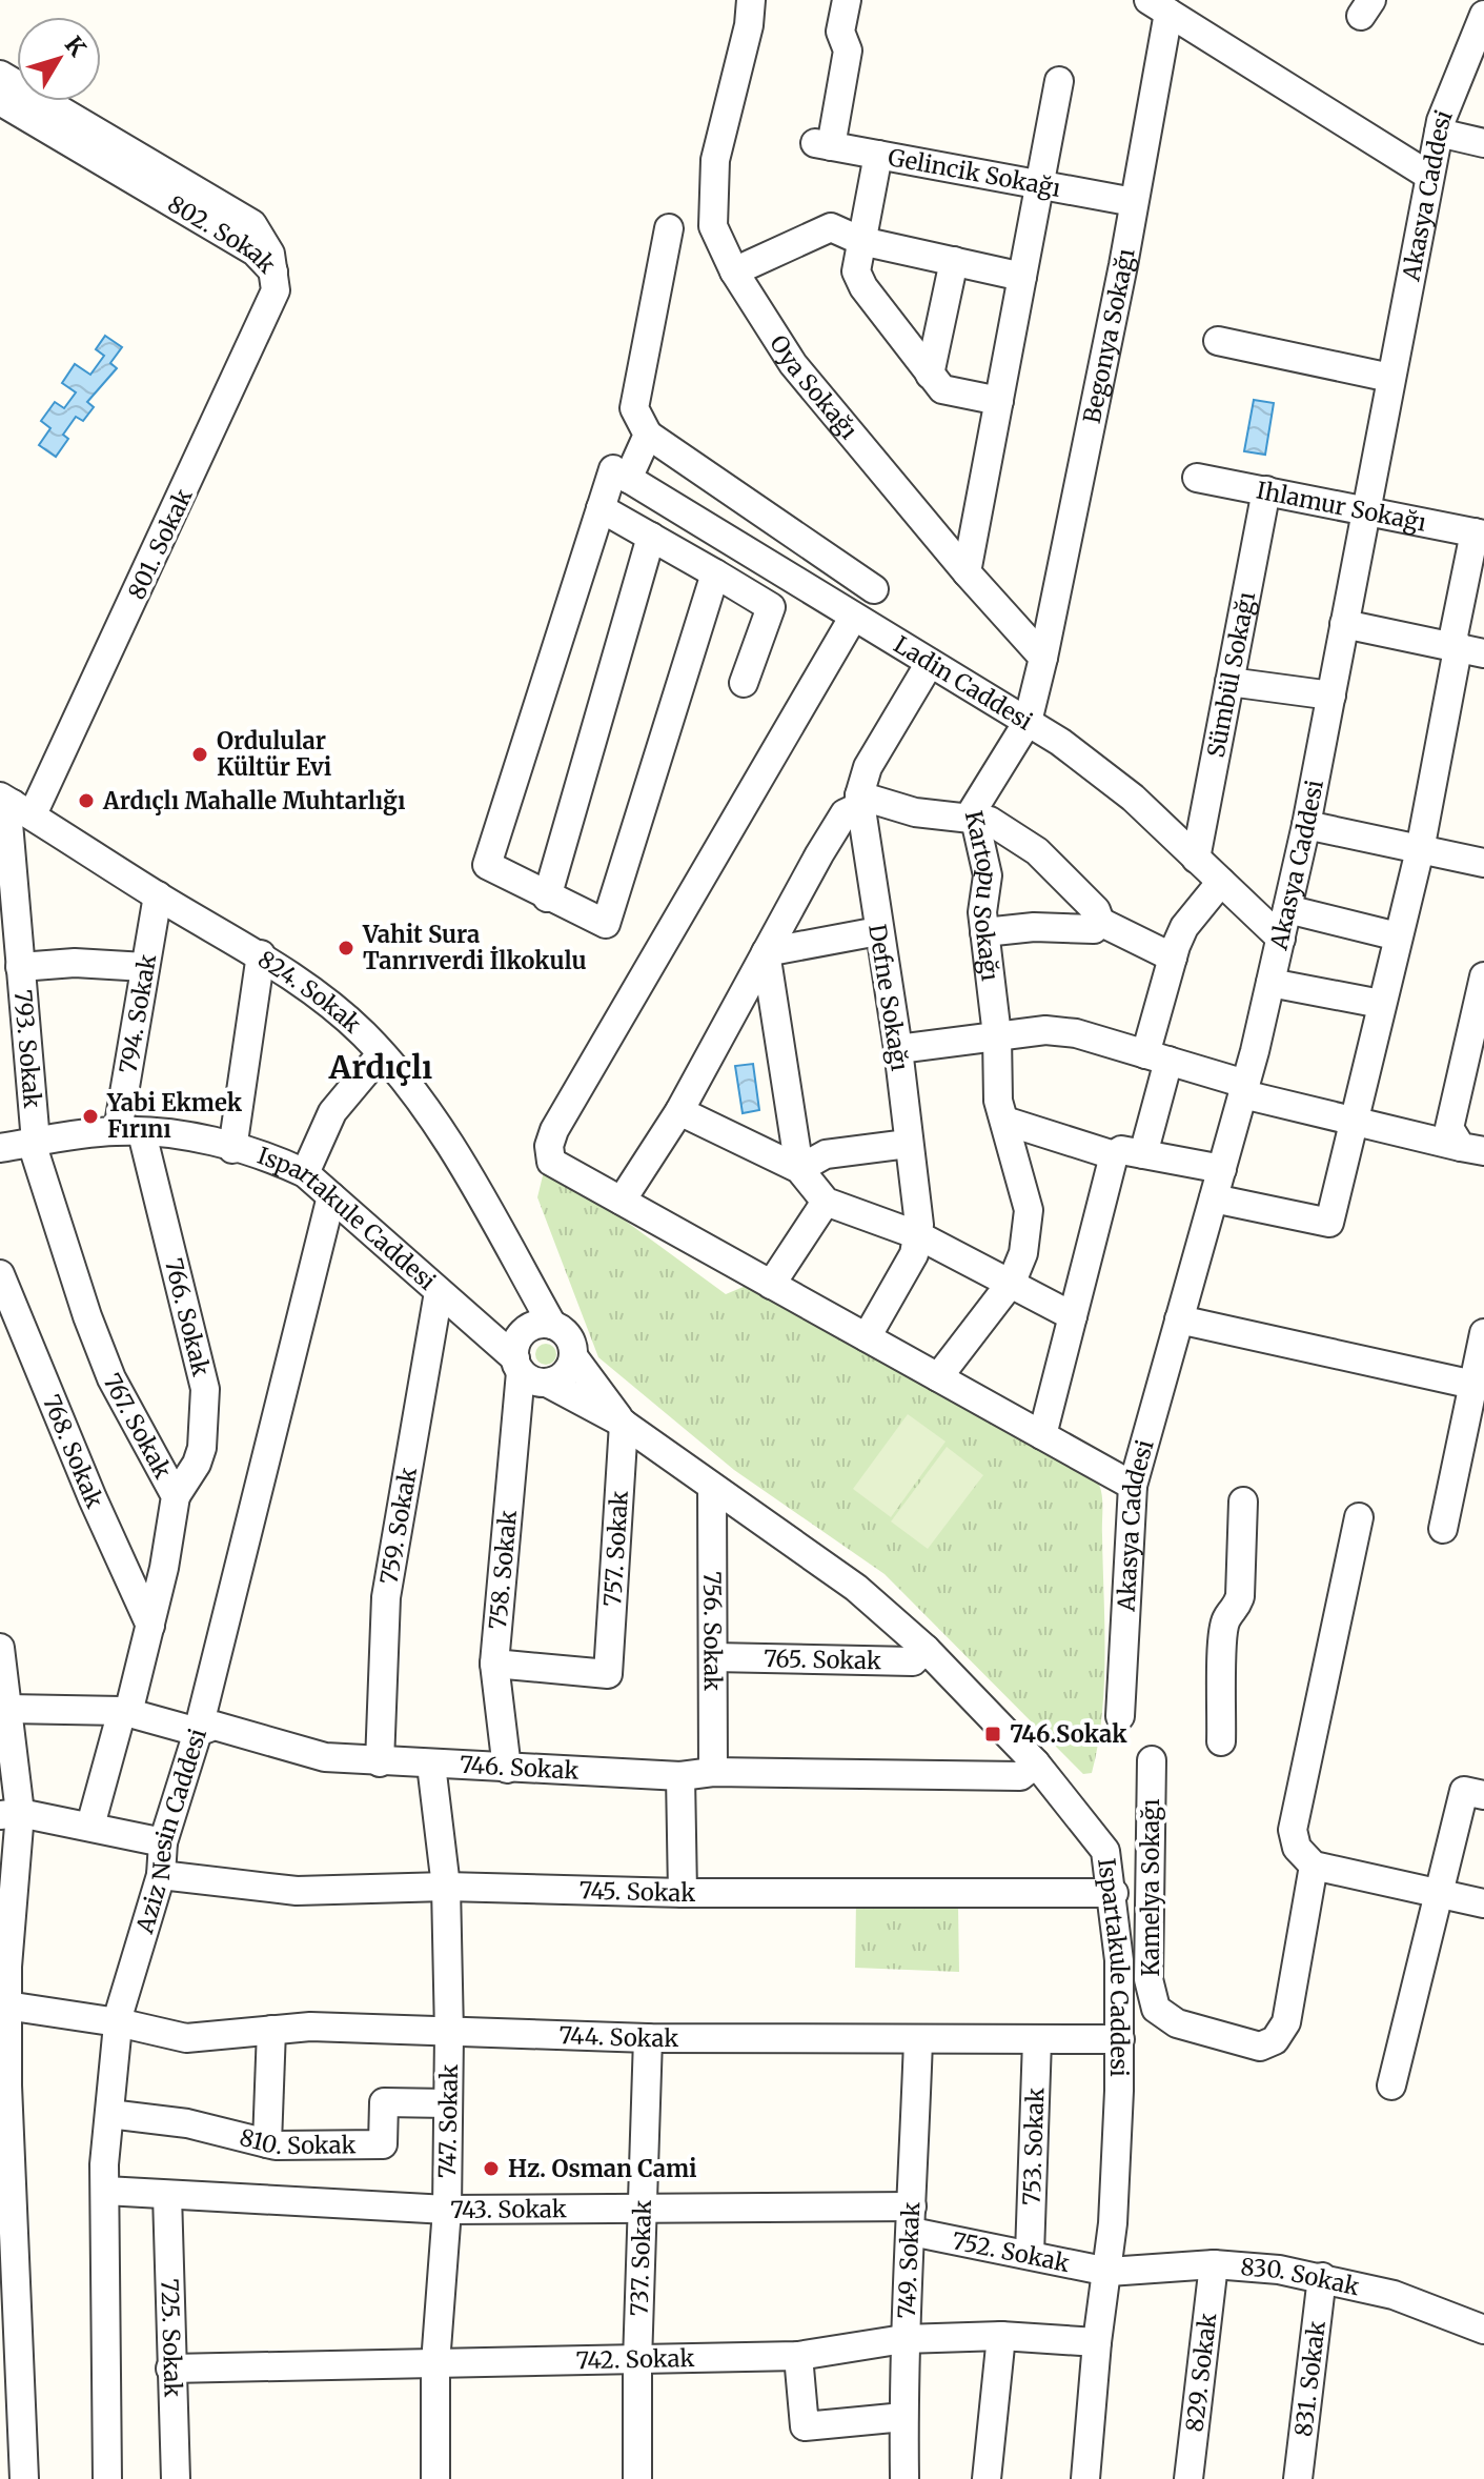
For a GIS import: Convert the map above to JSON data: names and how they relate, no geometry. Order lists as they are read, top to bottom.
{
  "streets": {
    "street": [
      "Gelincik Sokağı",
      "Akasya Caddesi",
      "802. Sokak",
      "Begonya Sokağı",
      "Oya Sokağı",
      "Ihlamur Sokağı",
      "801. Sokak",
      "Sümbül Sokağı",
      "Ladin Caddesi",
      "Kartopu Sokağı",
      "824. Sokak",
      "Defne Sokağı",
      "794. Sokak",
      "793. Sokak",
      "Ispartakule Caddesi",
      "766. Sokak",
      "767. Sokak",
      "768. Sokak",
      "759. Sokak",
      "757. Sokak",
      "758. Sokak",
      "756. Sokak",
      "765. Sokak",
      "746. Sokak",
      "Aziz Nesin Caddesi",
      "Kamelya Sokağı",
      "745. Sokak",
      "744. Sokak",
      "747. Sokak",
      "810. Sokak",
      "753. Sokak",
      "743. Sokak",
      "752. Sokak",
      "737. Sokak",
      "749. Sokak",
      "830. Sokak",
      "725. Sokak",
      "742. Sokak",
      "829. Sokak",
      "831. Sokak"
    ]
  },
  "crossings": [
    ["Gelincik Sokağı", "Begonya Sokağı"],
    ["Akasya Caddesi", "Ihlamur Sokağı"],
    ["Akasya Caddesi", "Ladin Caddesi"],
    ["802. Sokak", "801. Sokak"],
    ["Begonya Sokağı", "Oya Sokağı"],
    ["Ihlamur Sokağı", "Sümbül Sokağı"],
    ["801. Sokak", "824. Sokak"],
    ["801. Sokak", "793. Sokak"],
    ["Sümbül Sokağı", "Ladin Caddesi"],
    ["Ladin Caddesi", "Kartopu Sokağı"],
    ["Ladin Caddesi", "Defne Sokağı"],
    ["824. Sokak", "794. Sokak"],
    ["824. Sokak", "793. Sokak"],
    ["824. Sokak", "Ispartakule Caddesi"],
    ["824. Sokak", "758. Sokak"],
    ["794. Sokak", "Ispartakule Caddesi"],
    ["794. Sokak", "766. Sokak"],
    ["793. Sokak", "Ispartakule Caddesi"],
    ["793. Sokak", "767. Sokak"],
    ["Ispartakule Caddesi", "766. Sokak"],
    ["Ispartakule Caddesi", "767. Sokak"],
    ["Ispartakule Caddesi", "759. Sokak"],
    ["Ispartakule Caddesi", "757. Sokak"],
    ["Ispartakule Caddesi", "758. Sokak"],
    ["Ispartakule Caddesi", "756. Sokak"],
    ["Ispartakule Caddesi", "765. Sokak"],
    ["Ispartakule Caddesi", "746. Sokak"],
    ["Ispartakule Caddesi", "Aziz Nesin Caddesi"],
    ["Ispartakule Caddesi", "745. Sokak"],
    ["Ispartakule Caddesi", "744. Sokak"],
    ["Ispartakule Caddesi", "752. Sokak"],
    ["Ispartakule Caddesi", "830. Sokak"],
    ["Ispartakule Caddesi", "742. Sokak"],
    ["766. Sokak", "767. Sokak"],
    ["767. Sokak", "768. Sokak"],
    ["767. Sokak", "746. Sokak"],
    ["759. Sokak", "746. Sokak"],
    ["757. Sokak", "758. Sokak"],
    ["758. Sokak", "746. Sokak"],
    ["756. Sokak", "765. Sokak"],
    ["756. Sokak", "746. Sokak"],
    ["746. Sokak", "Aziz Nesin Caddesi"],
    ["746. Sokak", "747. Sokak"],
    ["Aziz Nesin Caddesi", "745. Sokak"],
    ["Aziz Nesin Caddesi", "744. Sokak"],
    ["Aziz Nesin Caddesi", "810. Sokak"],
    ["Aziz Nesin Caddesi", "743. Sokak"],
    ["745. Sokak", "747. Sokak"],
    ["744. Sokak", "747. Sokak"],
    ["744. Sokak", "753. Sokak"],
    ["744. Sokak", "737. Sokak"],
    ["744. Sokak", "749. Sokak"],
    ["747. Sokak", "810. Sokak"],
    ["747. Sokak", "743. Sokak"],
    ["747. Sokak", "742. Sokak"],
    ["753. Sokak", "752. Sokak"],
    ["743. Sokak", "752. Sokak"],
    ["743. Sokak", "737. Sokak"],
    ["743. Sokak", "749. Sokak"],
    ["743. Sokak", "725. Sokak"],
    ["752. Sokak", "749. Sokak"],
    ["752. Sokak", "830. Sokak"],
    ["737. Sokak", "742. Sokak"],
    ["749. Sokak", "742. Sokak"],
    ["830. Sokak", "829. Sokak"],
    ["830. Sokak", "831. Sokak"],
    ["725. Sokak", "742. Sokak"]
  ],
  "districts": ["Ardıçlı"],
  "places": {
    "other": [
      "Ordulular Kültür Evi",
      "Ardıçlı Mahalle Muhtarlığı",
      "Vahit Sura Tanrıverdi İlkokulu",
      "Yabi Ekmek Fırını",
      "Hz. Osman Cami"
    ],
    "transit": ["746.Sokak"]
  },
  "north": "top right"
}
